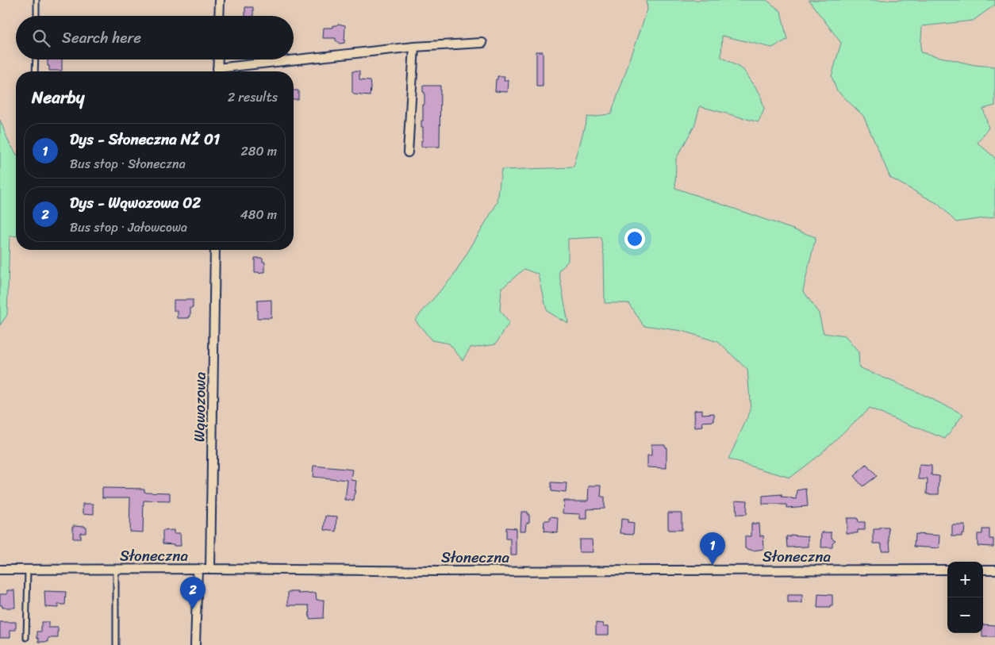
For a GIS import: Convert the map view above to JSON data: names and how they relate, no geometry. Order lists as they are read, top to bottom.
{
  "streets": {
    "street": ["Wąwozowa", "Słoneczna"]
  },
  "crossings": [
    ["Wąwozowa", "Słoneczna"]
  ],
  "page": {
    "search": "Search here",
    "heading": ["Nearby", "2 results"],
    "list": [
      {
        "mark": "1",
        "name": "Dys - Słoneczna NŻ 01",
        "note": "Bus stop · Słoneczna",
        "value": "280 m"
      },
      {
        "mark": "2",
        "name": "Dys - Wąwozowa 02",
        "note": "Bus stop · Jałowcowa",
        "value": "480 m"
      }
    ],
    "pins": ["1", "2"],
    "map_buttons": ["+", "−"]
  }
}
